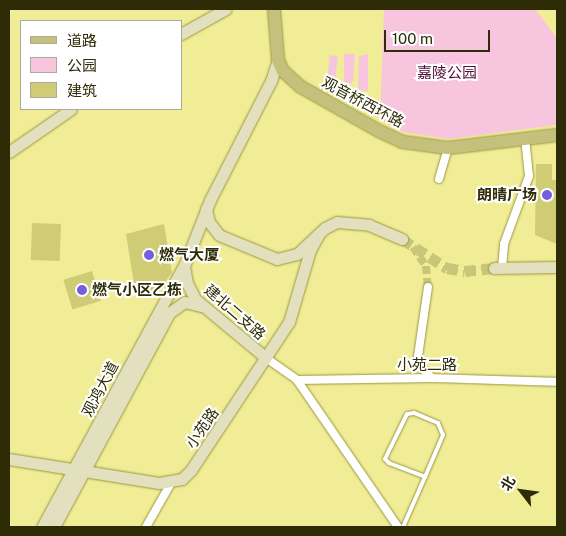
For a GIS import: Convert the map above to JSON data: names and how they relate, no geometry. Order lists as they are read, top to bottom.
{
  "streets": {
    "main road": ["观音桥西环路"],
    "street": [
      "建北二支路",
      "小苑二路",
      "观鸿大道",
      "小苑路"
    ]
  },
  "crossings": [
    ["建北二支路", "小苑二路"],
    ["建北二支路", "观鸿大道"],
    ["建北二支路", "小苑路"]
  ],
  "parks": ["嘉陵公园"],
  "places": ["朗晴广场", "燃气大厦", "燃气小区乙栋"],
  "legend": ["道路", "公园", "建筑"],
  "scale_bar": "100 m",
  "north": "top left"
}
